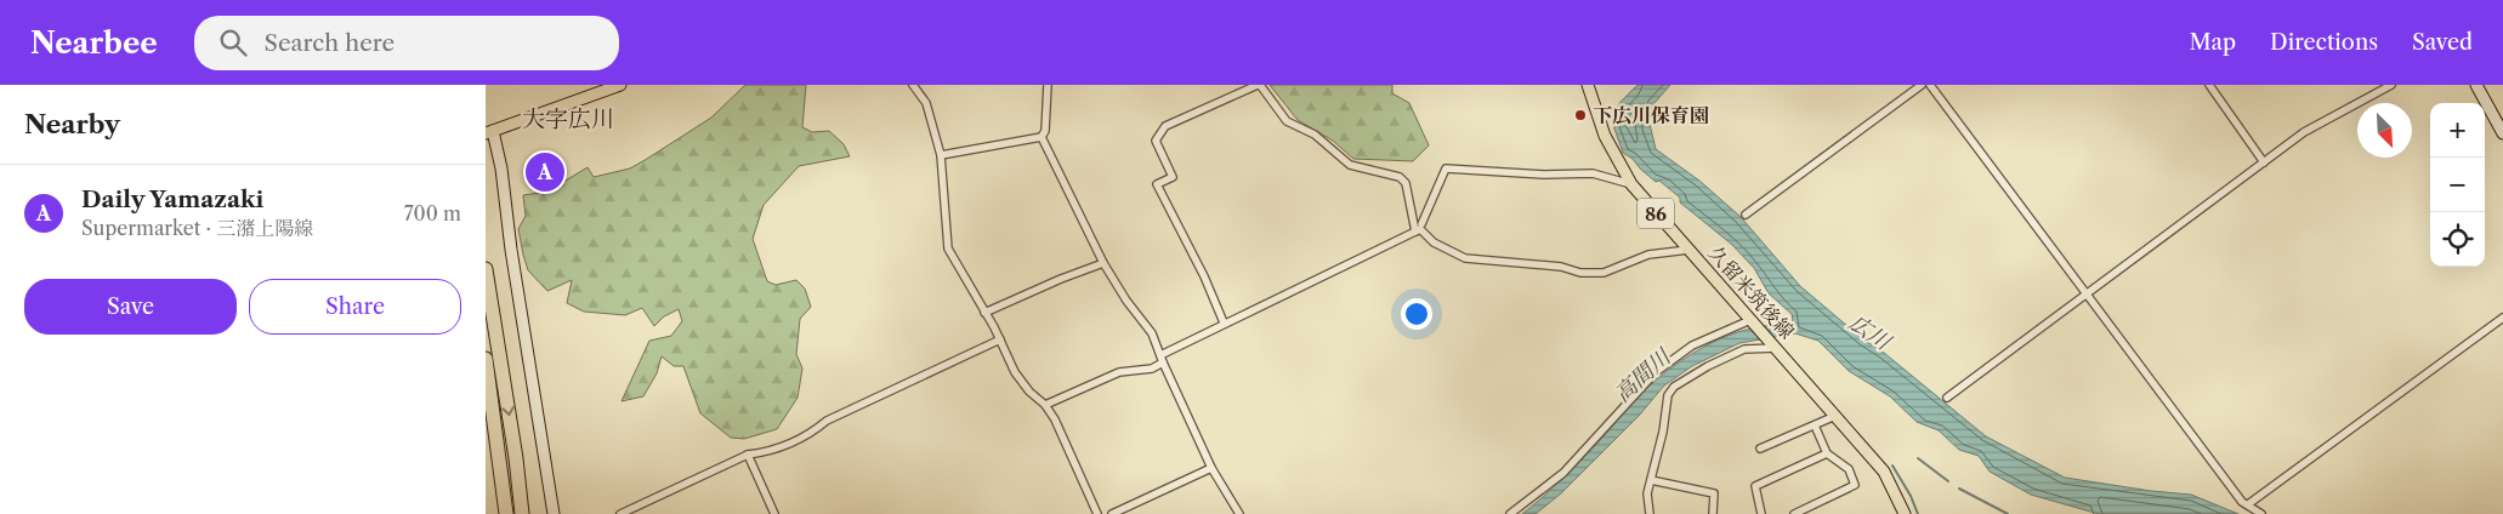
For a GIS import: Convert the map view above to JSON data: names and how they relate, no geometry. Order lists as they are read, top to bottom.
{
  "streets": {
    "main road": ["86", "久留米筑後線"]
  },
  "districts": ["大字広川"],
  "water": ["広川", "高間川"],
  "places": ["下広川保育園"],
  "north": "bottom right",
  "page": {
    "header": "Nearbee",
    "search": "Search here",
    "nav": ["Map", "Directions", "Saved"],
    "heading": "Nearby",
    "map_buttons": ["+", "−"],
    "pins": "A",
    "list": [
      {
        "mark": "A",
        "name": "Daily Yamazaki",
        "note": "Supermarket · 三潴上陽線",
        "value": "700 m"
      }
    ],
    "buttons": ["Save", "Share"]
  }
}
